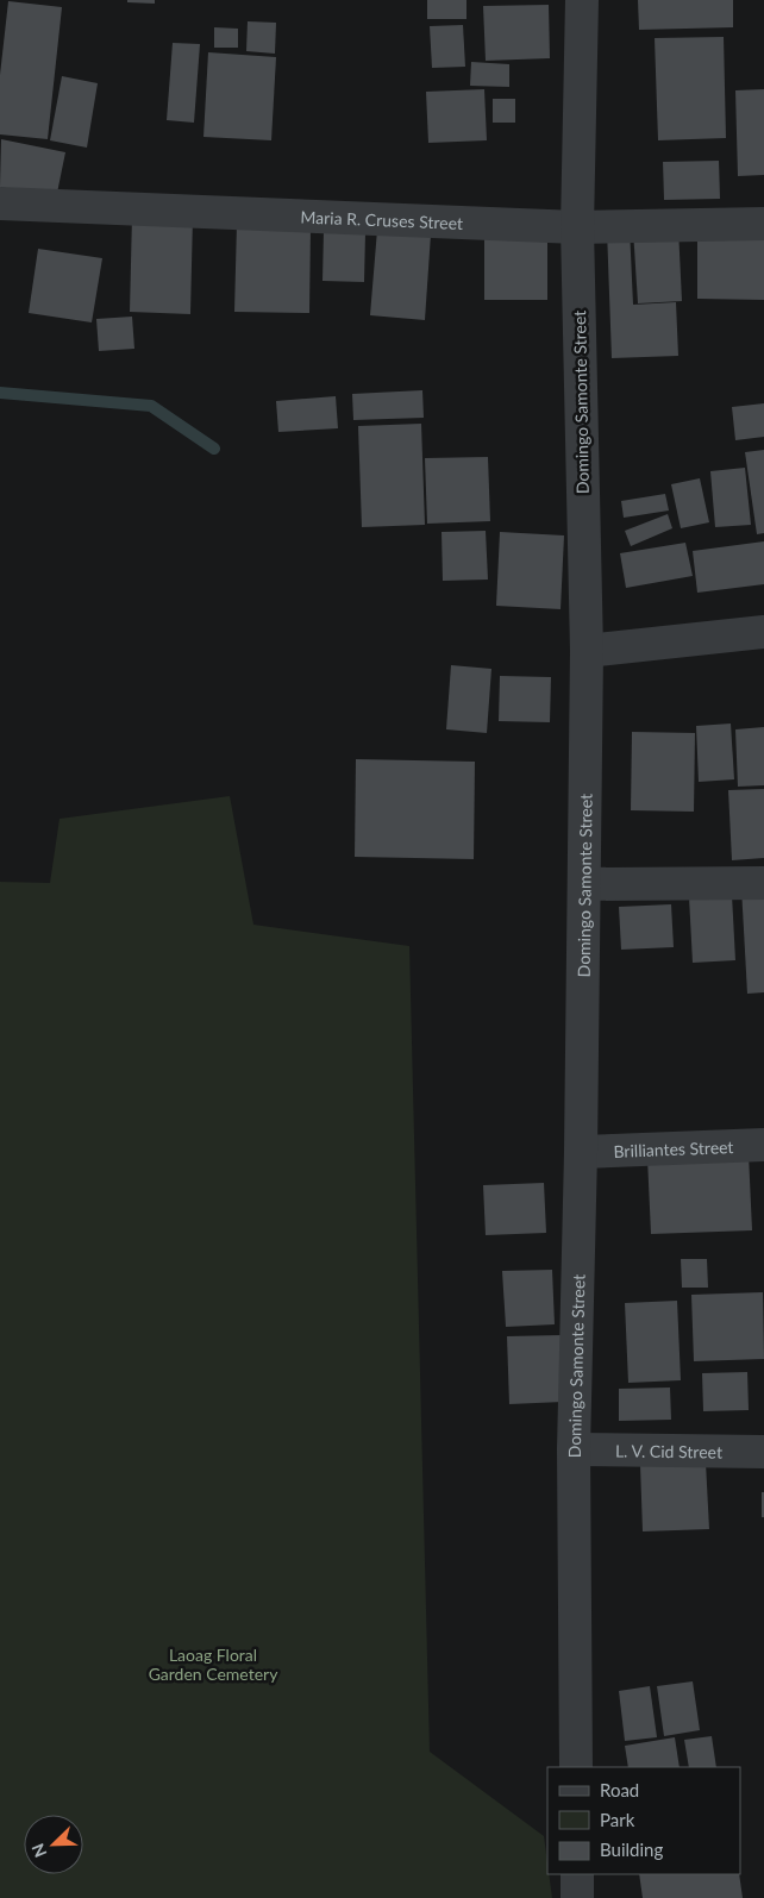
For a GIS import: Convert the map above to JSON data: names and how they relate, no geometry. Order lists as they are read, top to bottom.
{
  "streets": {
    "street": [
      "Maria R. Cruses Street",
      "Domingo Samonte Street",
      "Brilliantes Street",
      "L. V. Cid Street"
    ]
  },
  "crossings": [
    ["Maria R. Cruses Street", "Domingo Samonte Street"],
    ["Domingo Samonte Street", "Brilliantes Street"],
    ["Domingo Samonte Street", "L. V. Cid Street"]
  ],
  "parks": ["Laoag Floral Garden Cemetery"],
  "legend": ["Road", "Park", "Building"],
  "north": "bottom left"
}
